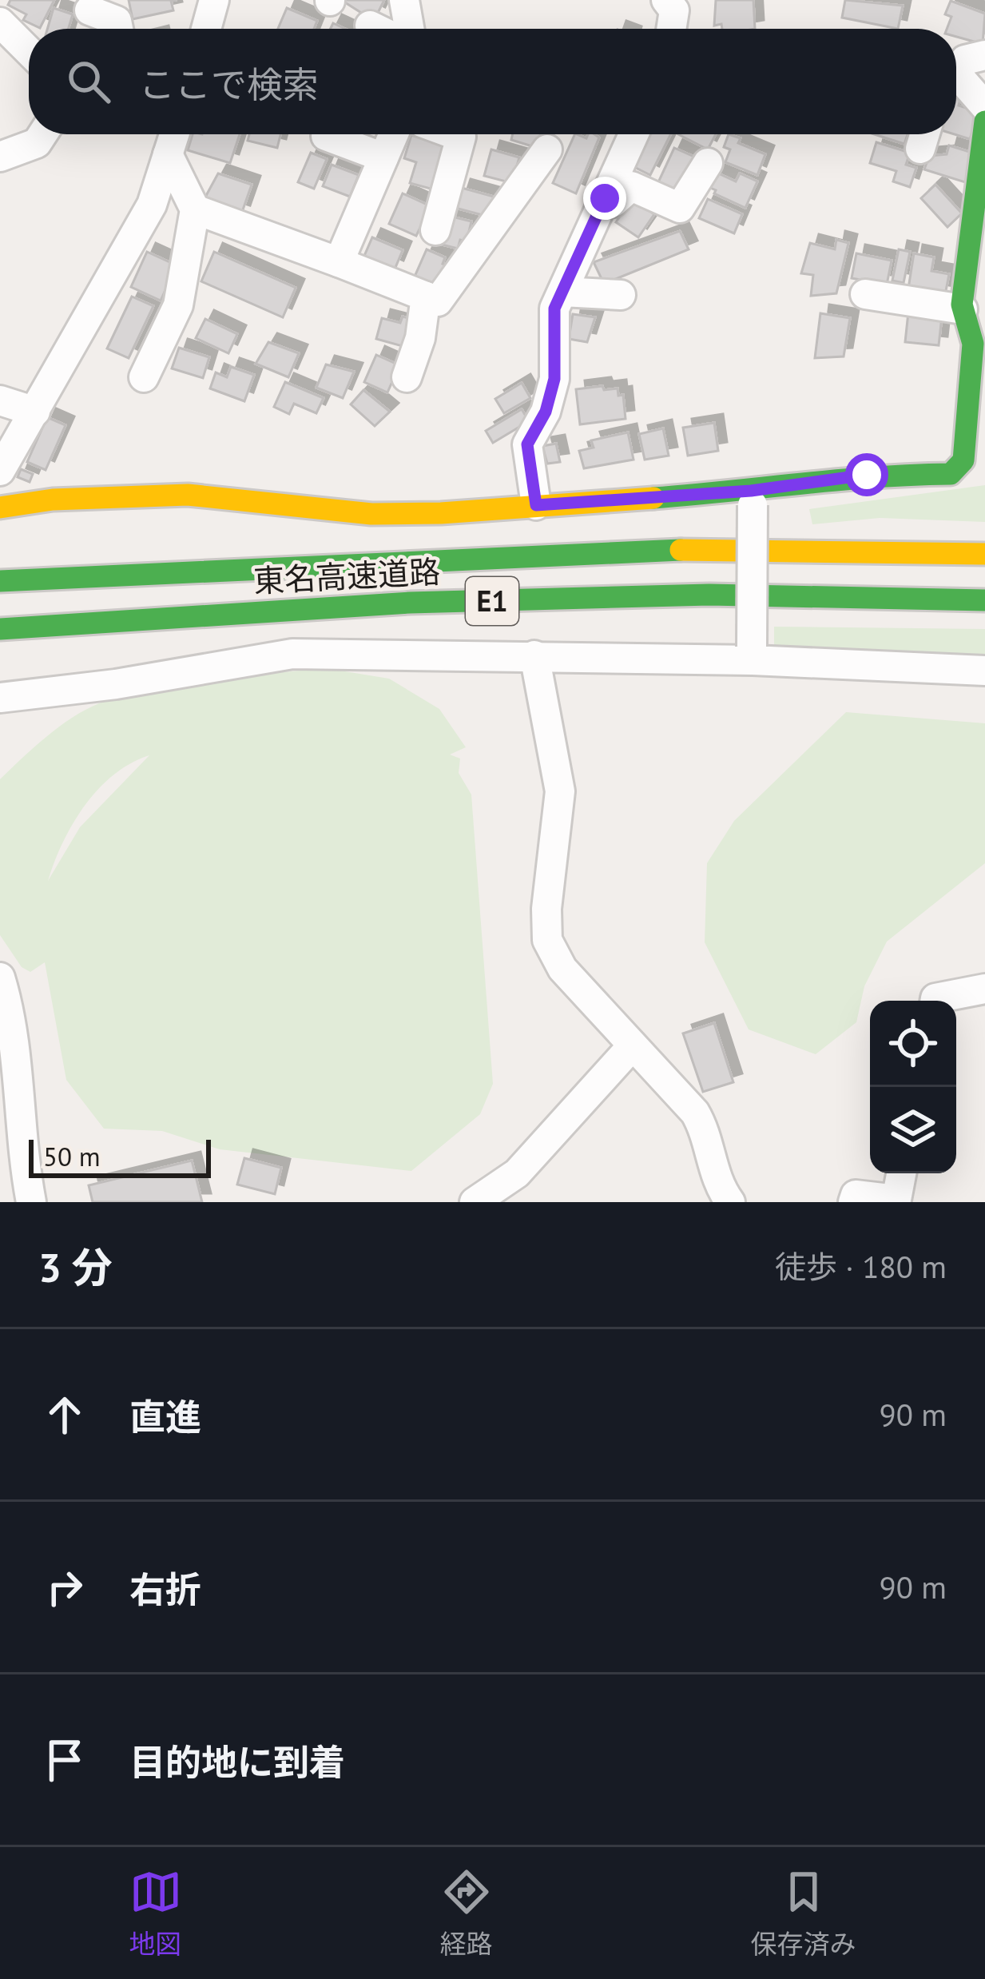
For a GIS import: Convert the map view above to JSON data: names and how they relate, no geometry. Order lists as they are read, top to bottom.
{
  "streets": {
    "main road": ["東名高速道路", "E1"]
  },
  "scale_bar": "50 m",
  "page": {
    "search": "ここで検索",
    "scale": "50 m",
    "heading": ["3 分", "徒歩 · 180 m"],
    "list": [
      ["直進", "90 m"],
      ["右折", "90 m"],
      "目的地に到着"
    ],
    "nav": ["地図", "経路", "保存済み"]
  }
}
